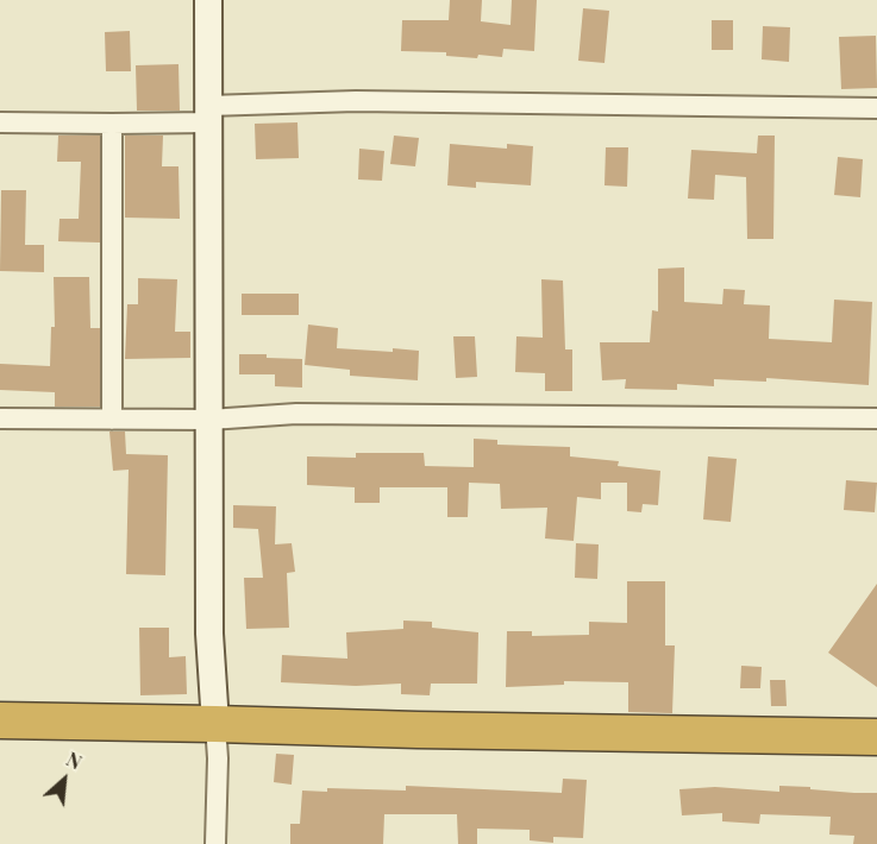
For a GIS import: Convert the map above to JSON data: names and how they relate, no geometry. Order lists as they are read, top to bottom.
{
  "north": "top right"
}
